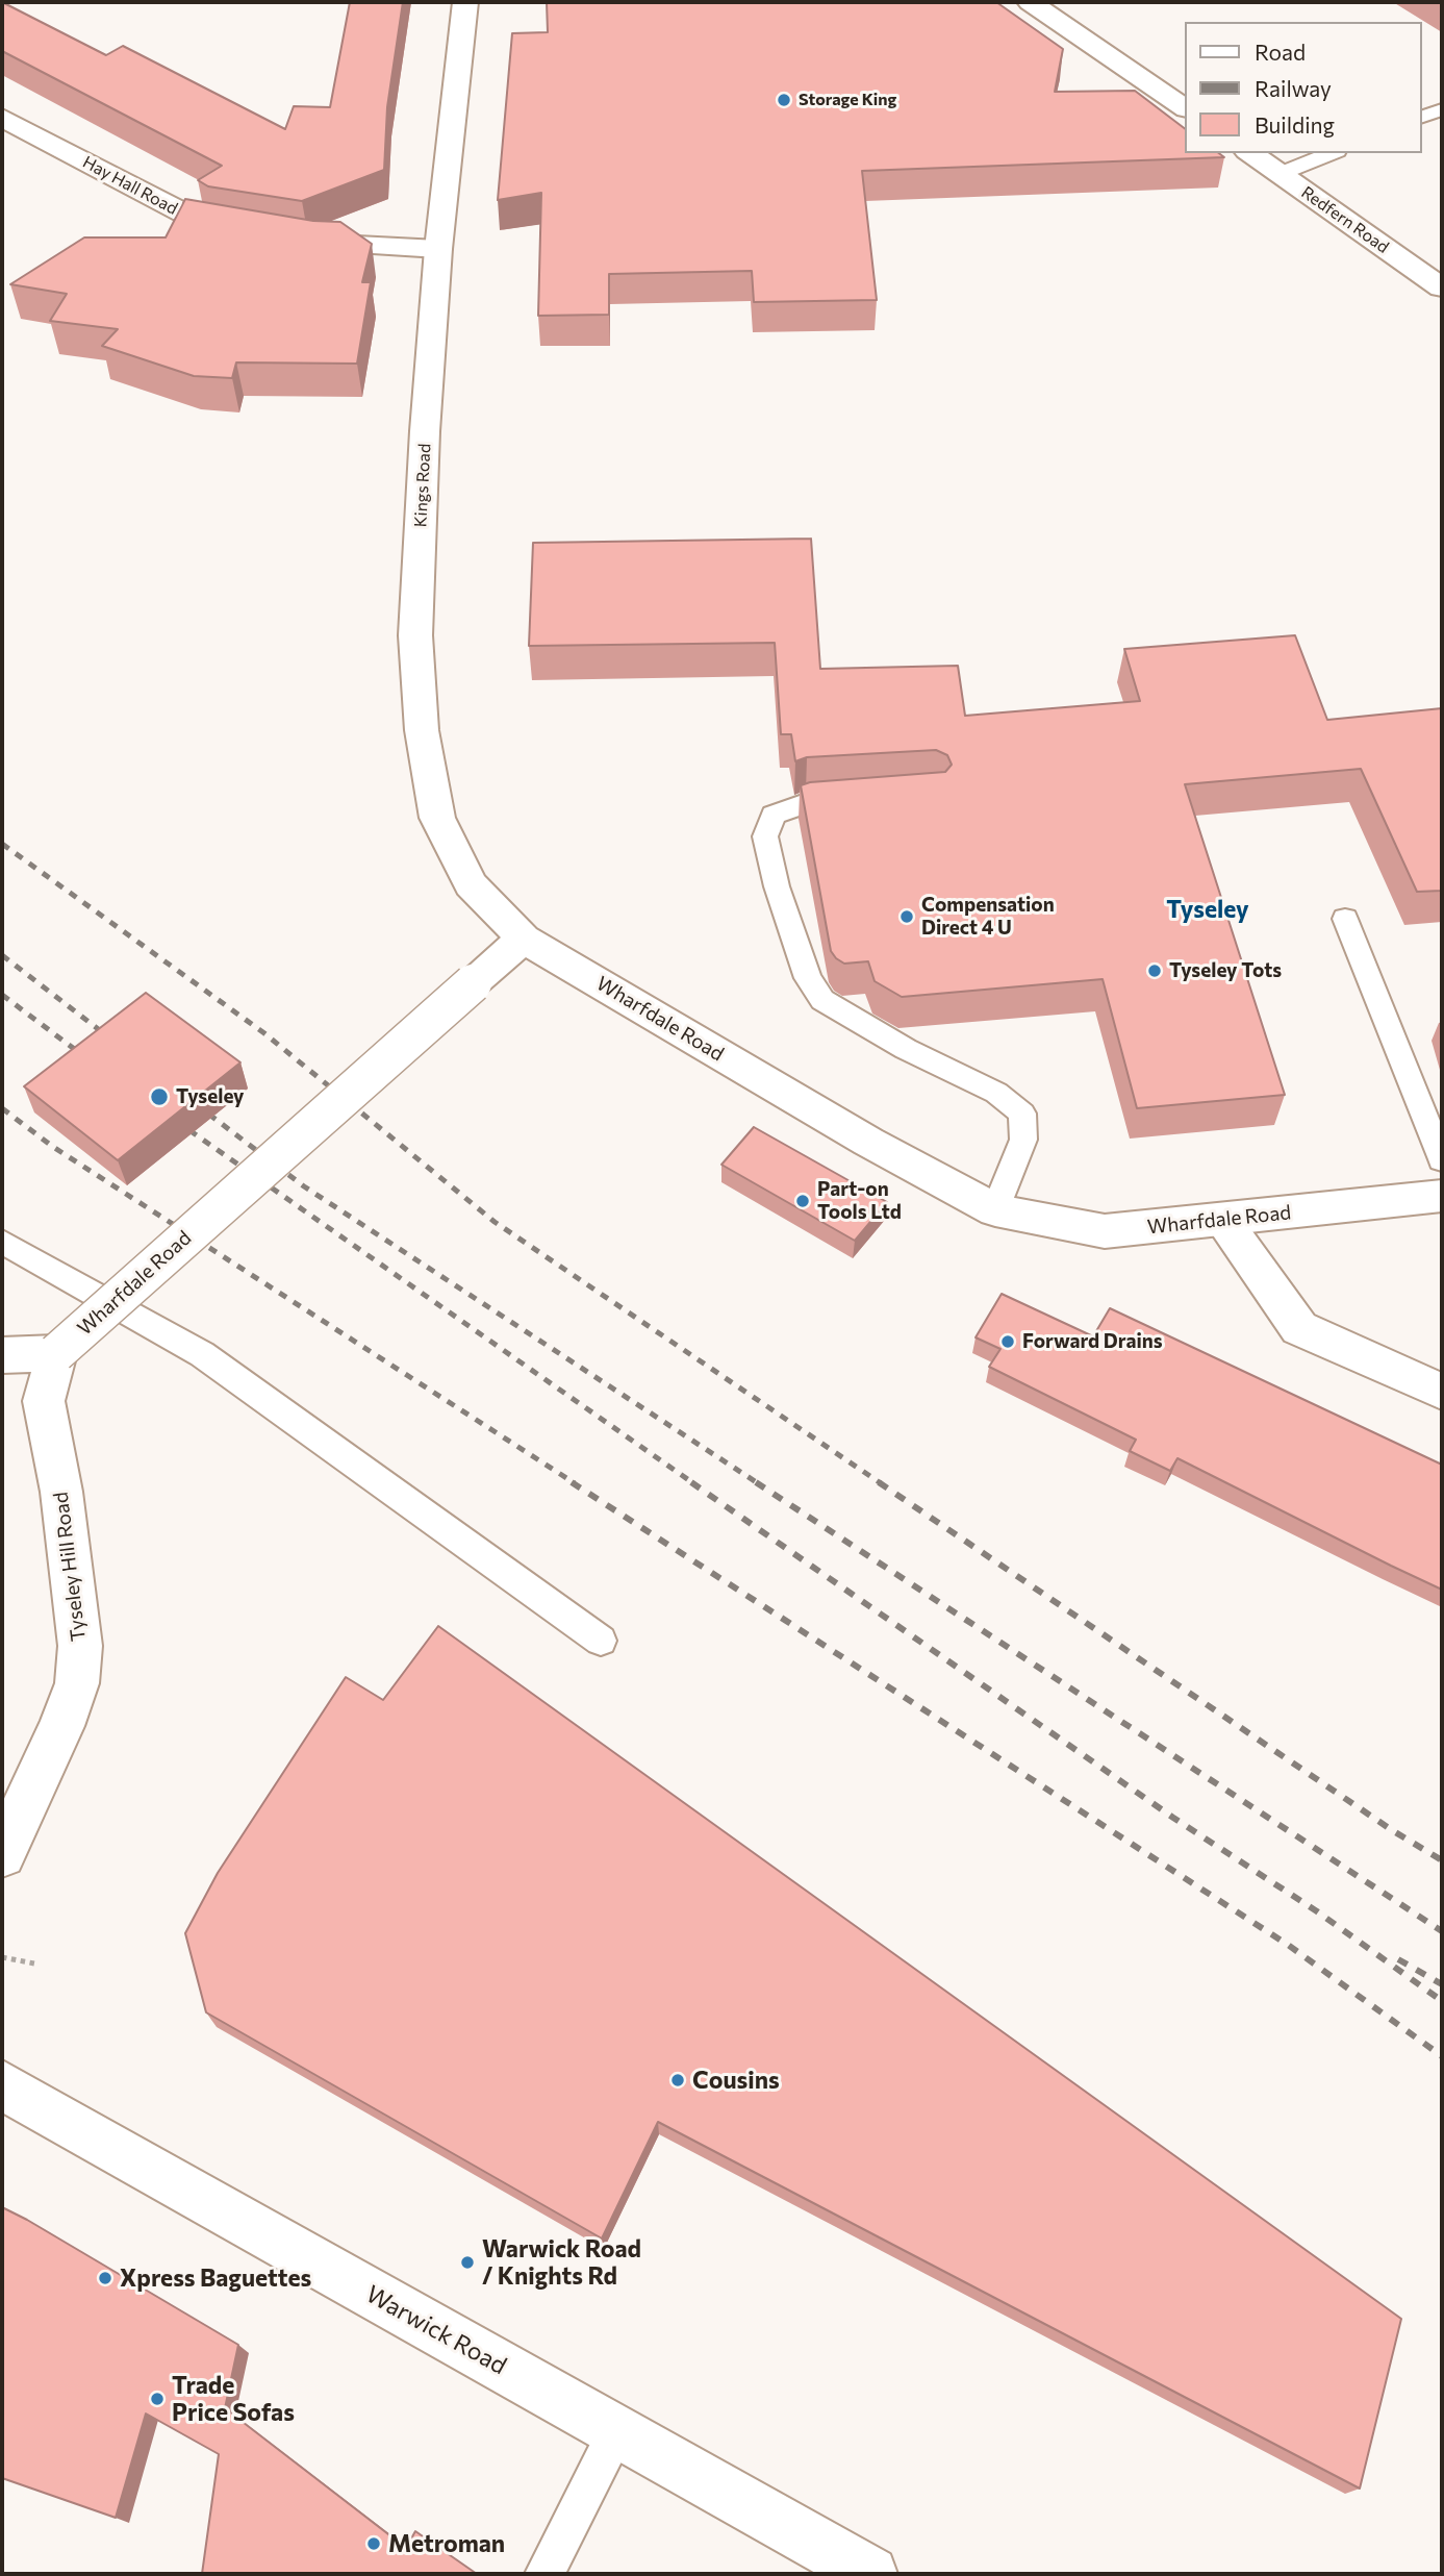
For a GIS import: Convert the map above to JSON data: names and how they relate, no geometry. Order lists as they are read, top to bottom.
{
  "streets": {
    "main road": [
      "Hay Hall Road",
      "Redfern Road",
      "Kings Road",
      "Wharfdale Road",
      "Tyseley Hill Road",
      "Warwick Road"
    ]
  },
  "crossings": [
    ["Kings Road", "Wharfdale Road"],
    ["Wharfdale Road", "Tyseley Hill Road"]
  ],
  "districts": ["Tyseley"],
  "places": [
    "Storage King",
    "Compensation Direct 4 U",
    "Tyseley Tots",
    "Tyseley",
    "Part-on Tools Ltd",
    "Forward Drains",
    "Cousins",
    "Warwick Road / Knights Rd",
    "Xpress Baguettes",
    "Trade Price Sofas",
    "Metroman"
  ],
  "legend": ["Road", "Railway", "Building"]
}
